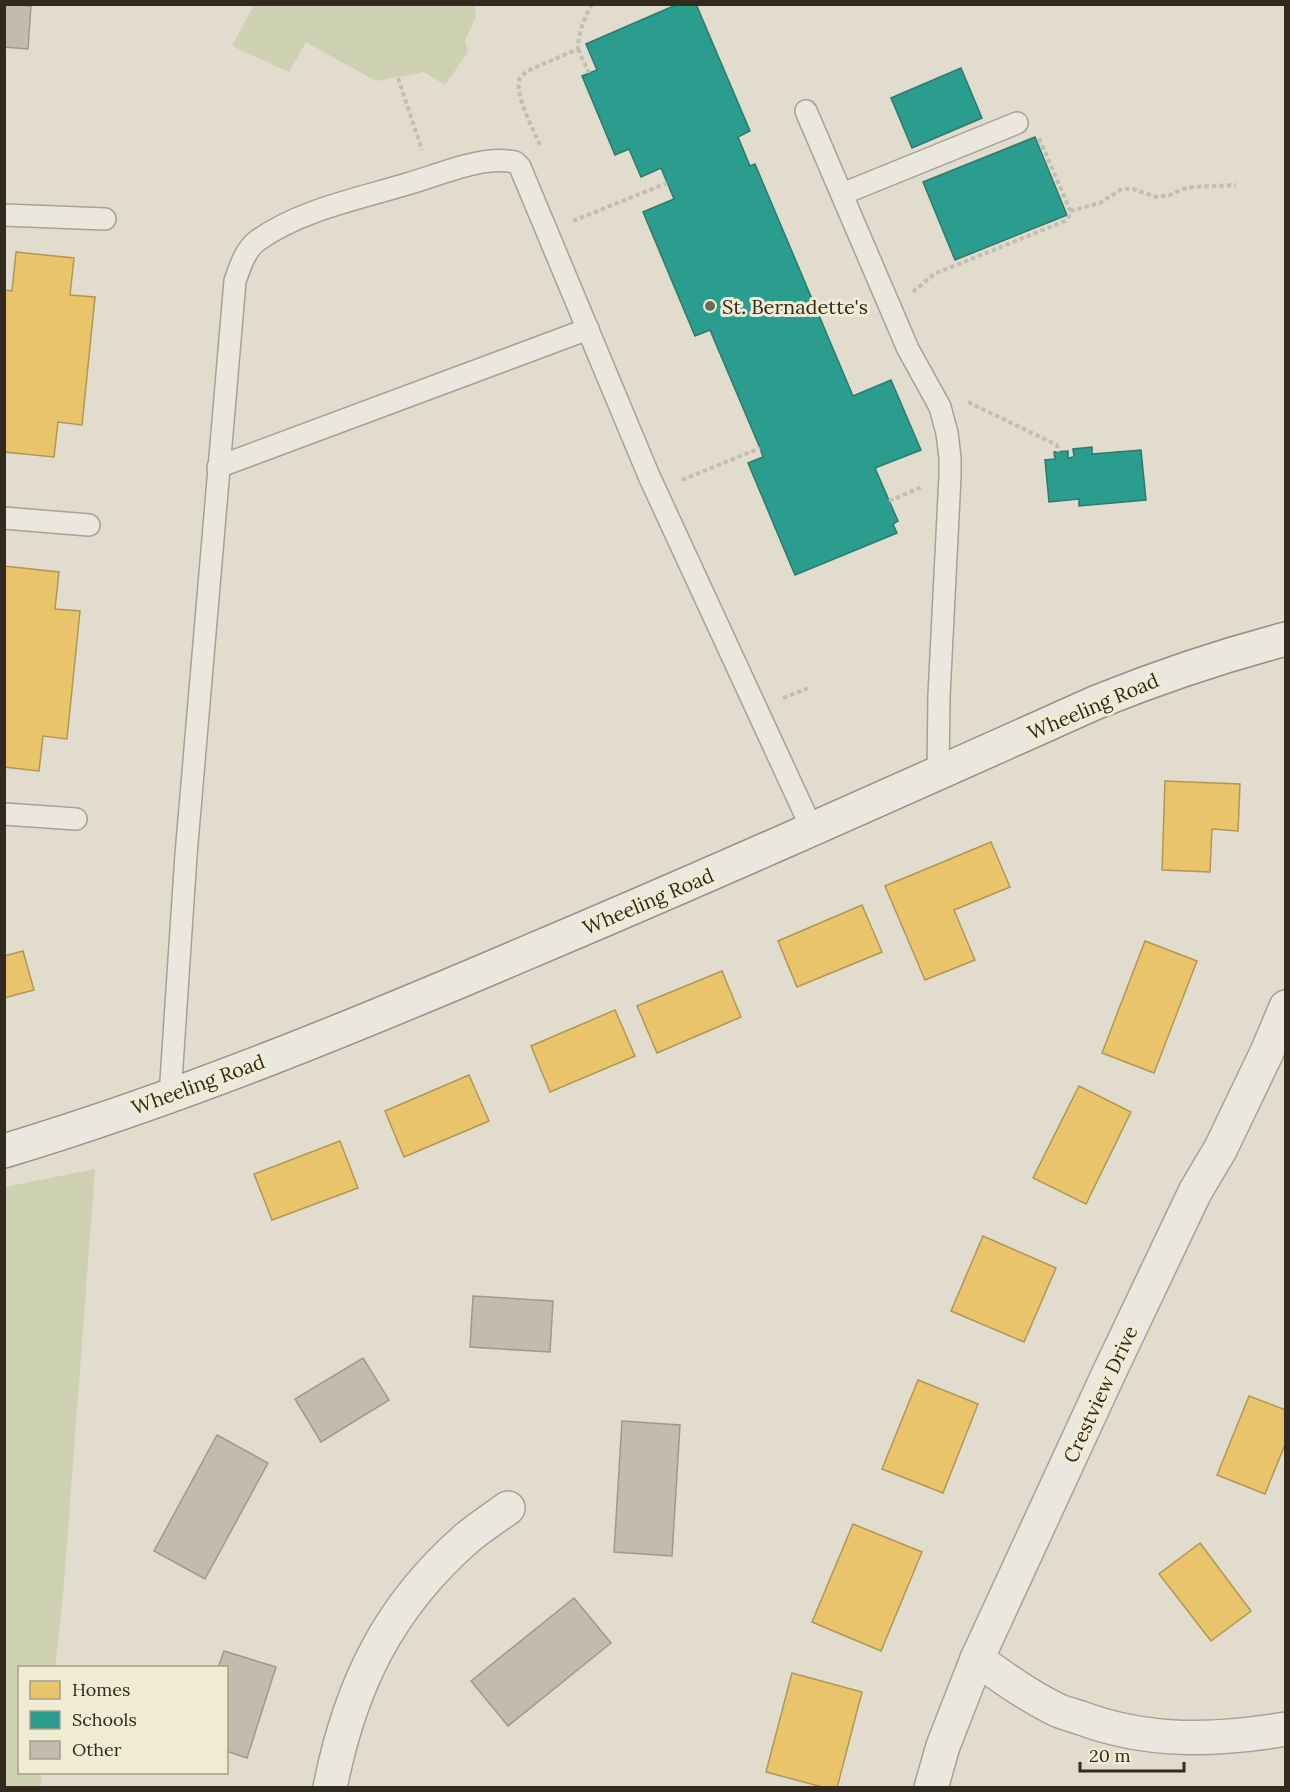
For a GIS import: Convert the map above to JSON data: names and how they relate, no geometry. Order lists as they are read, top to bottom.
{
  "streets": {
    "street": ["Wheeling Road", "Crestview Drive"]
  },
  "places": ["St. Bernadette's"],
  "legend": ["Homes", "Schools", "Other"],
  "scale_bar": "20 m"
}
